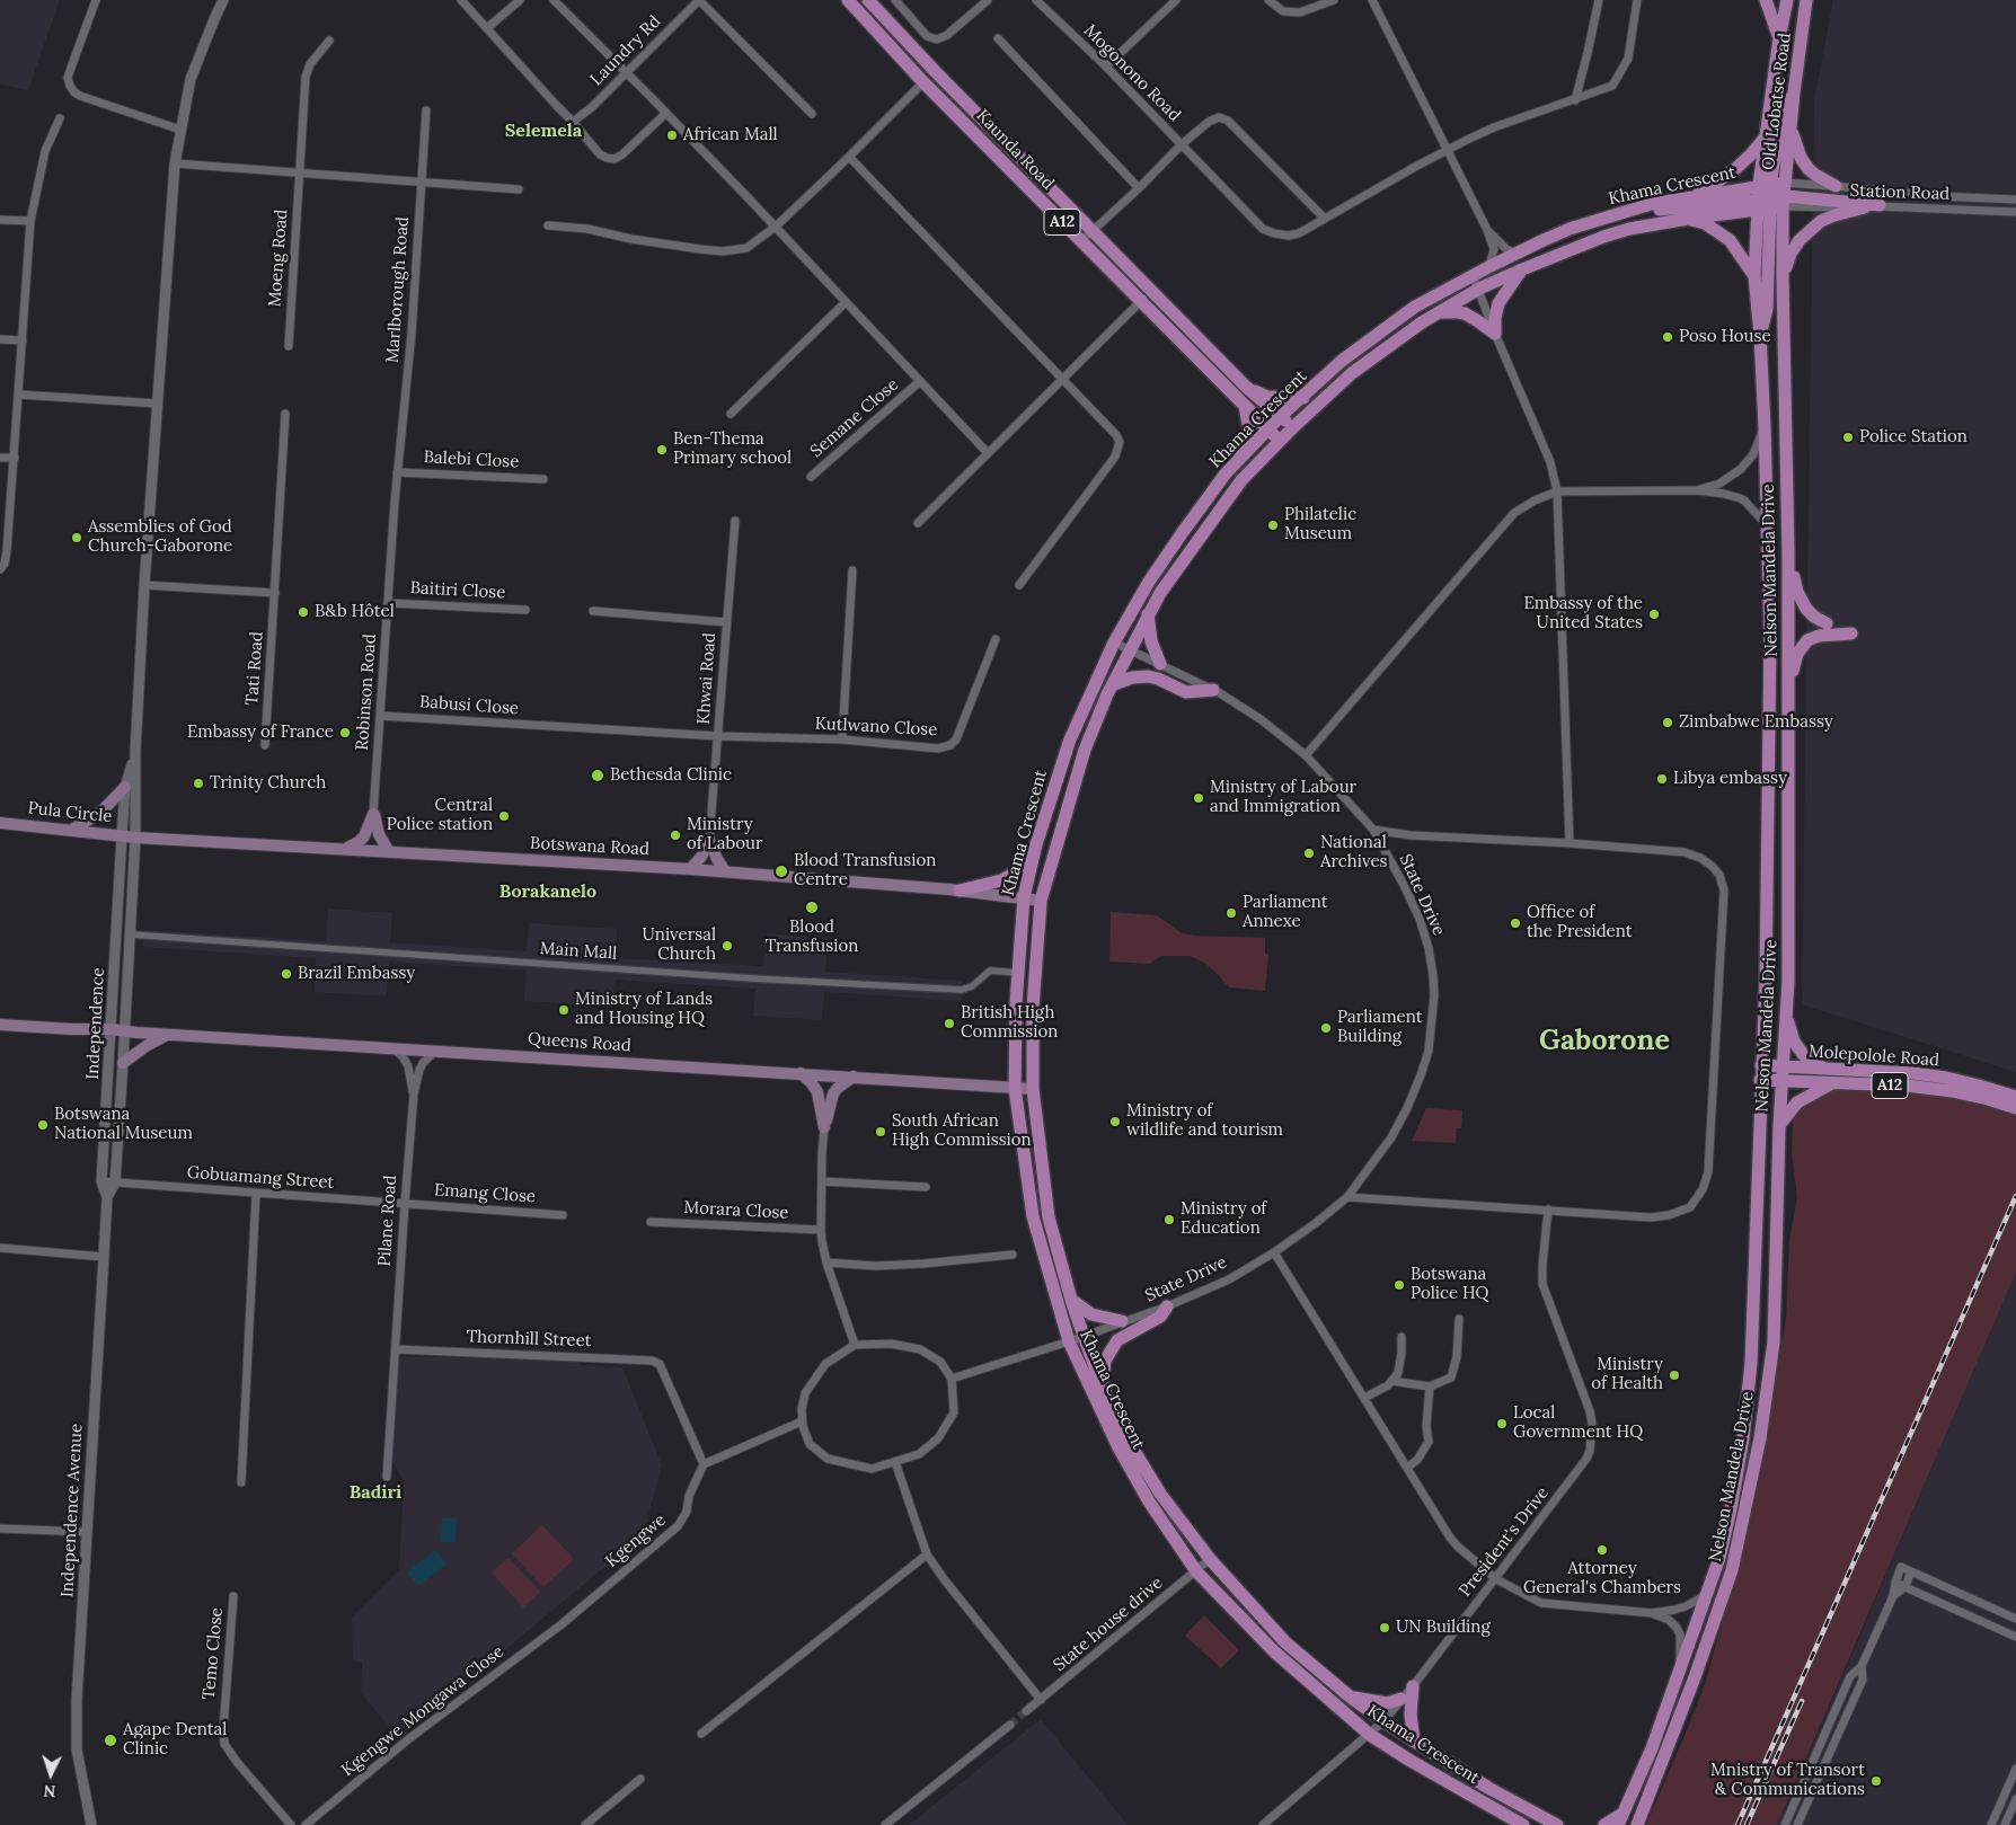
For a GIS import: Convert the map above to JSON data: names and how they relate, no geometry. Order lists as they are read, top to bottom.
{
  "streets": {
    "main road": [
      "Old Lobatse Road",
      "Kaunda Road",
      "Khama Crescent",
      "A12",
      "Nelson Mandela Drive",
      "Pula Circle",
      "Botswana Road",
      "Queens Road",
      "Molepolole Road"
    ],
    "street": [
      "Laundry Rd",
      "Mogonono Road",
      "Station Road",
      "Moeng Road",
      "Marlborough Road",
      "Semane Close",
      "Balebi Close",
      "Baitiri Close",
      "Tati Road",
      "Khwai Road",
      "Robinson Road",
      "Babusi Close",
      "Kutlwano Close",
      "State Drive",
      "Main Mall",
      "Independence",
      "Gobuamang Street",
      "Emang Close",
      "Morara Close",
      "Pilane Road",
      "Thornhill Street",
      "Independence Avenue",
      "Kgengwe",
      "President's Drive",
      "State house drive",
      "Temo Close",
      "Kgengwe Mongawa Close"
    ]
  },
  "crossings": [
    ["Old Lobatse Road", "Khama Crescent"],
    ["Old Lobatse Road", "Station Road"],
    ["Old Lobatse Road", "Nelson Mandela Drive"],
    ["Kaunda Road", "Khama Crescent"],
    ["Khama Crescent", "Nelson Mandela Drive"],
    ["Khama Crescent", "Botswana Road"],
    ["Khama Crescent", "State Drive"],
    ["Khama Crescent", "Main Mall"],
    ["Khama Crescent", "Queens Road"],
    ["Khama Crescent", "President's Drive"],
    ["Khama Crescent", "State house drive"],
    ["Marlborough Road", "Balebi Close"],
    ["Marlborough Road", "Robinson Road"],
    ["Balebi Close", "Robinson Road"],
    ["Nelson Mandela Drive", "Molepolole Road"],
    ["Baitiri Close", "Robinson Road"],
    ["Khwai Road", "Babusi Close"],
    ["Khwai Road", "Kutlwano Close"],
    ["Robinson Road", "Babusi Close"],
    ["Babusi Close", "Kutlwano Close"],
    ["Pula Circle", "Botswana Road"],
    ["Pula Circle", "Independence"],
    ["Botswana Road", "Independence"],
    ["Main Mall", "Independence"],
    ["Independence", "Queens Road"],
    ["Independence", "Gobuamang Street"],
    ["Independence", "Independence Avenue"],
    ["Gobuamang Street", "Emang Close"],
    ["Gobuamang Street", "Pilane Road"],
    ["Emang Close", "Pilane Road"],
    ["Pilane Road", "Thornhill Street"],
    ["Thornhill Street", "Kgengwe"],
    ["Kgengwe", "Kgengwe Mongawa Close"]
  ],
  "districts": [
    "Selemela",
    "Borakanelo",
    "Gaborone",
    "Badiri"
  ],
  "places": [
    "African Mall",
    "Poso House",
    "Police Station",
    "Ben-Thema Primary school",
    "Philatelic Museum",
    "Assemblies of God Church-Gaborone",
    "B&b Hôtel",
    "Embassy of the United States",
    "Zimbabwe Embassy",
    "Embassy of France",
    "Bethesda Clinic",
    "Libya embassy",
    "Trinity Church",
    "Ministry of Labour and Immigration",
    "Central Police station",
    "Ministry of Labour",
    "National Archives",
    "Blood Transfusion Centre",
    "Blood Transfusion",
    "Parliament Annexe",
    "Office of the President",
    "Universal Church",
    "Brazil Embassy",
    "Ministry of Lands and Housing HQ",
    "British High Commission",
    "Parliament Building",
    "Ministry of wildlife and tourism",
    "Botswana National Museum",
    "South African High Commission",
    "Ministry of Education",
    "Botswana Police HQ",
    "Ministry of Health",
    "Local Government HQ",
    "Attorney General's Chambers",
    "UN Building",
    "Agape Dental Clinic",
    "Mnistry of Transort & Communications"
  ],
  "north": "bottom"
}
